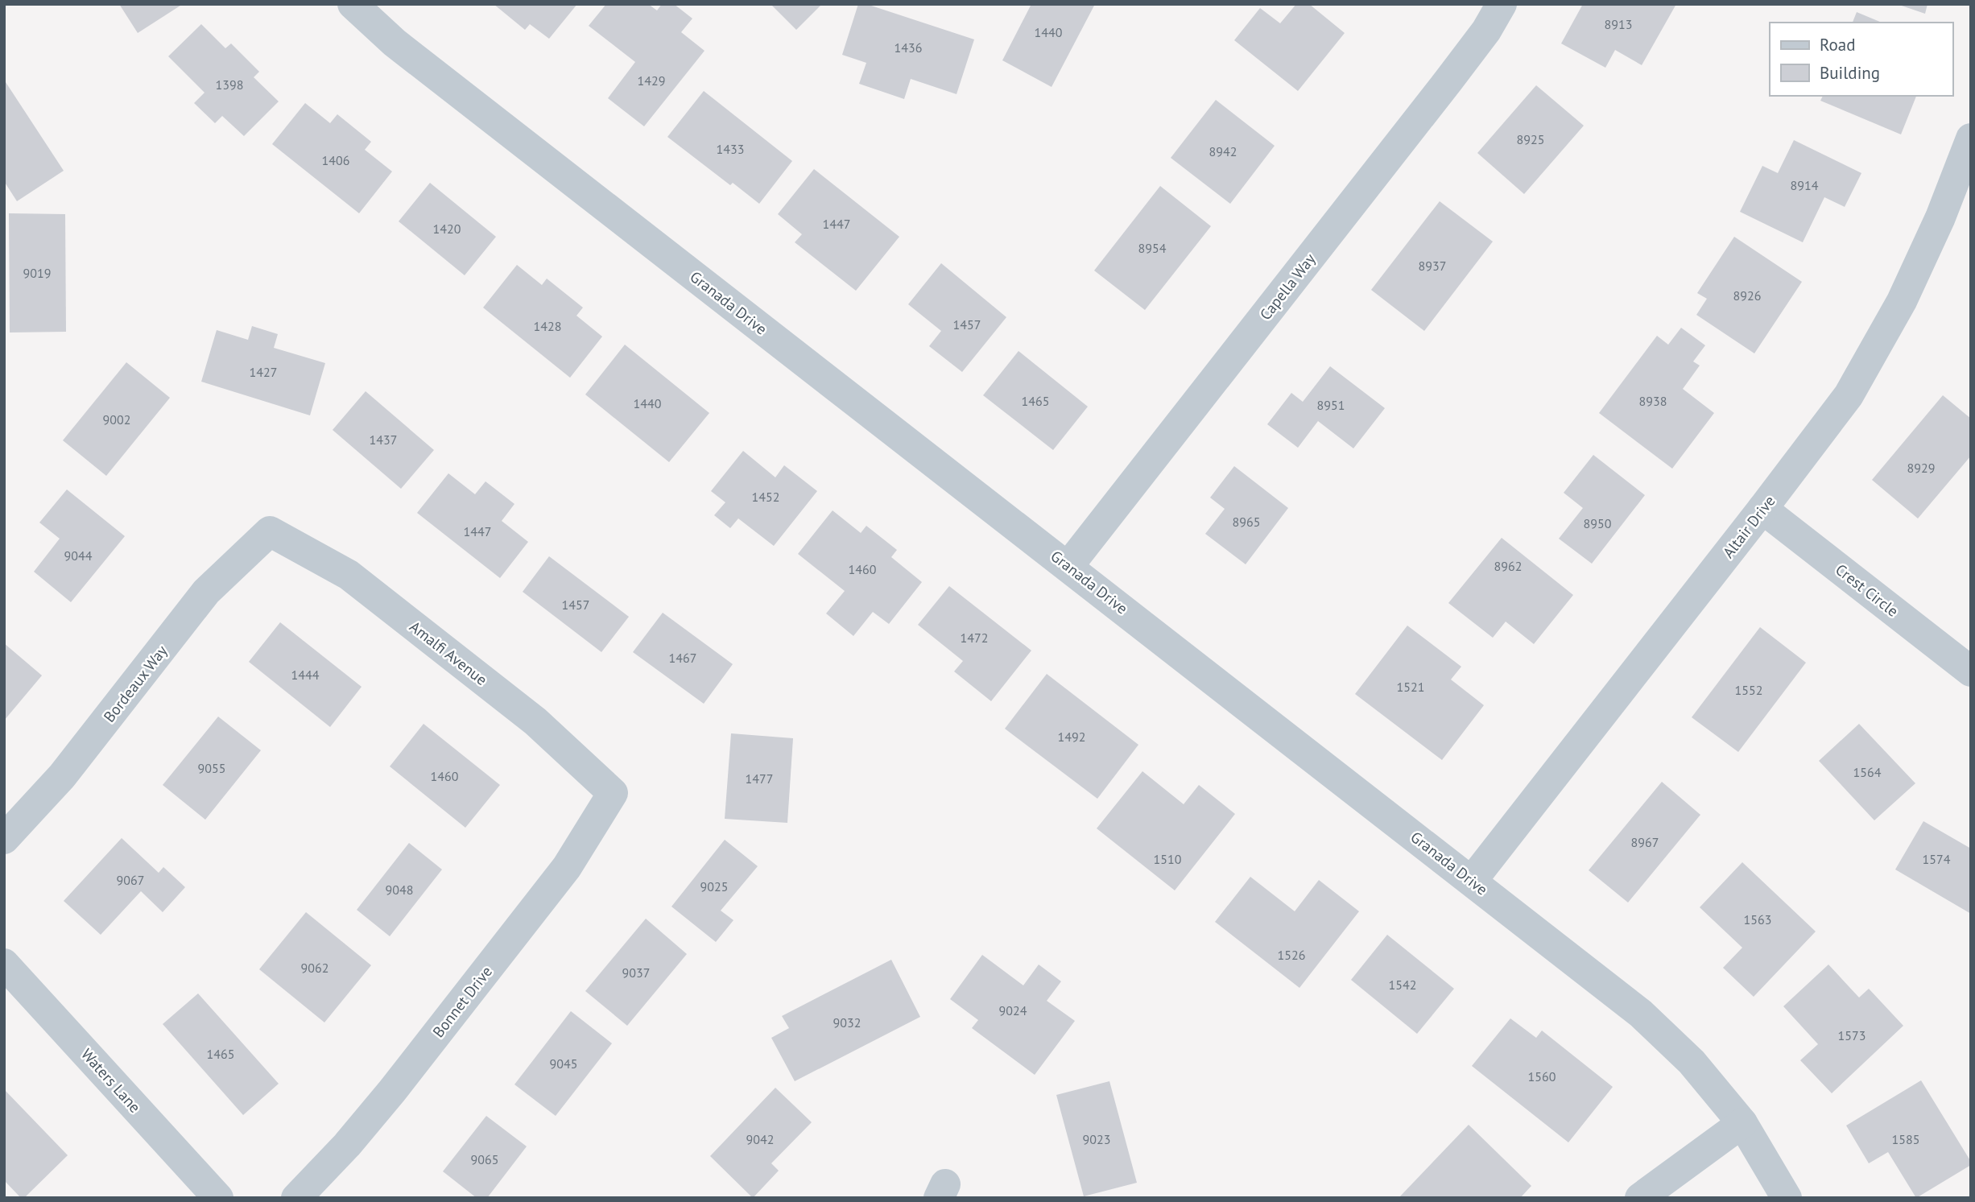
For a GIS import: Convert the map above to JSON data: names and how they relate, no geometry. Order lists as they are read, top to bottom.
{
  "streets": {
    "street": [
      "Capella Way",
      "Granada Drive",
      "Altair Drive",
      "Crest Circle",
      "Amalfi Avenue",
      "Bordeaux Way",
      "Bonnet Drive",
      "Waters Lane"
    ]
  },
  "crossings": [
    ["Capella Way", "Granada Drive"],
    ["Granada Drive", "Altair Drive"],
    ["Altair Drive", "Crest Circle"],
    ["Amalfi Avenue", "Bordeaux Way"],
    ["Amalfi Avenue", "Bonnet Drive"]
  ],
  "house_numbers": [
    "8913",
    "1440",
    "1436",
    "1429",
    "1398",
    "8925",
    "1433",
    "8942",
    "1406",
    "8914",
    "1447",
    "1420",
    "8954",
    "8937",
    "9019",
    "8926",
    "1457",
    "1428",
    "1427",
    "1465",
    "8938",
    "1440",
    "8951",
    "9002",
    "1437",
    "8929",
    "1452",
    "8965",
    "8950",
    "1447",
    "9044",
    "8962",
    "1460",
    "1457",
    "1472",
    "1467",
    "1444",
    "1521",
    "1552",
    "1492",
    "9055",
    "1564",
    "1460",
    "1477",
    "8967",
    "1510",
    "1574",
    "9067",
    "9025",
    "9048",
    "1563",
    "1526",
    "9062",
    "9037",
    "1542",
    "9024",
    "9032",
    "1573",
    "1465",
    "9045",
    "1560",
    "9042",
    "9023",
    "1585",
    "9065"
  ],
  "legend": ["Road", "Building"]
}
